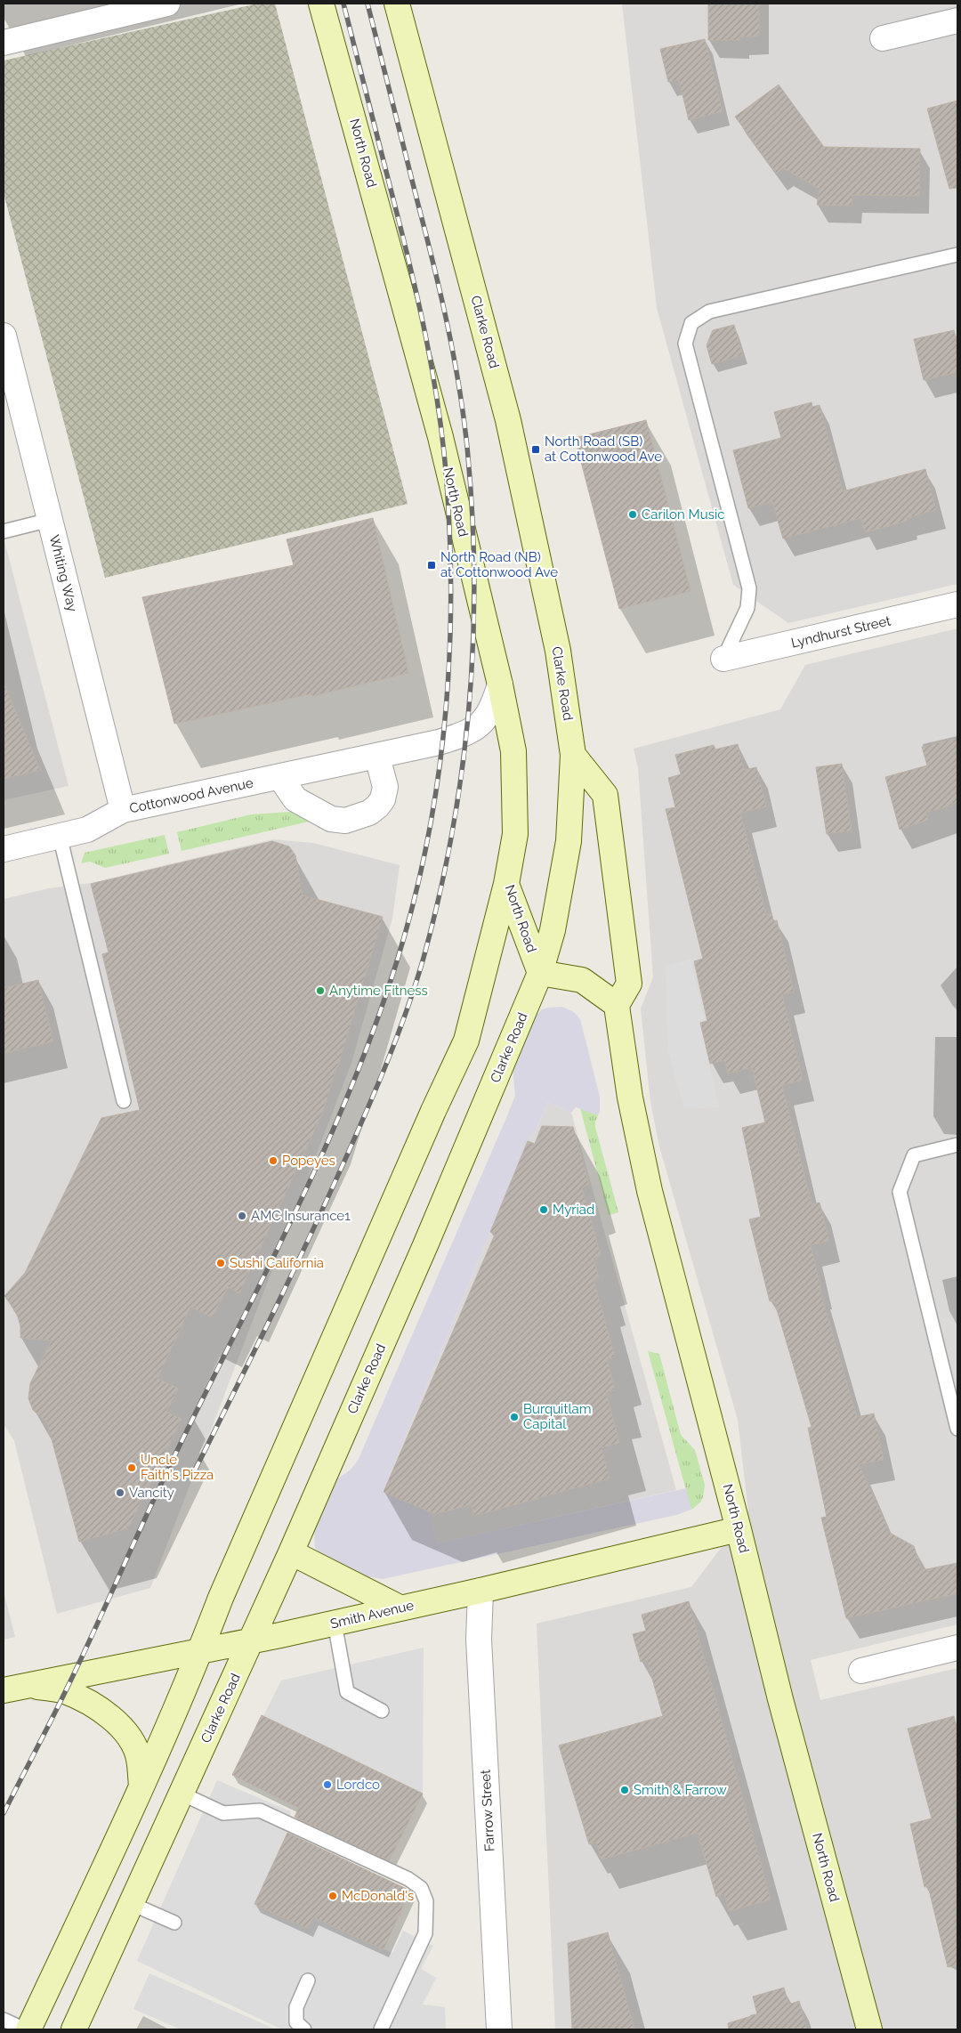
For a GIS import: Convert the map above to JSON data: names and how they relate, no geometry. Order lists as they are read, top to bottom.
{
  "streets": {
    "main road": ["North Road", "Clarke Road", "Smith Avenue"],
    "street": [
      "Whiting Way",
      "Lyndhurst Street",
      "Cottonwood Avenue",
      "Farrow Street"
    ]
  },
  "crossings": [
    ["North Road", "Clarke Road"],
    ["North Road", "Cottonwood Avenue"],
    ["North Road", "Smith Avenue"],
    ["Clarke Road", "Smith Avenue"],
    ["Whiting Way", "Cottonwood Avenue"],
    ["Smith Avenue", "Farrow Street"]
  ],
  "places": {
    "transit": ["North Road (SB) at Cottonwood Ave", "North Road (NB) at Cottonwood Ave"],
    "other": [
      "Carilon Music",
      "Anytime Fitness",
      "Popeyes",
      "Myriad",
      "AMC Insurance1",
      "Sushi California",
      "Burquitlam Capital",
      "Uncle Faith's Pizza",
      "Vancity",
      "Lordco",
      "Smith & Farrow",
      "McDonald's"
    ]
  }
}
